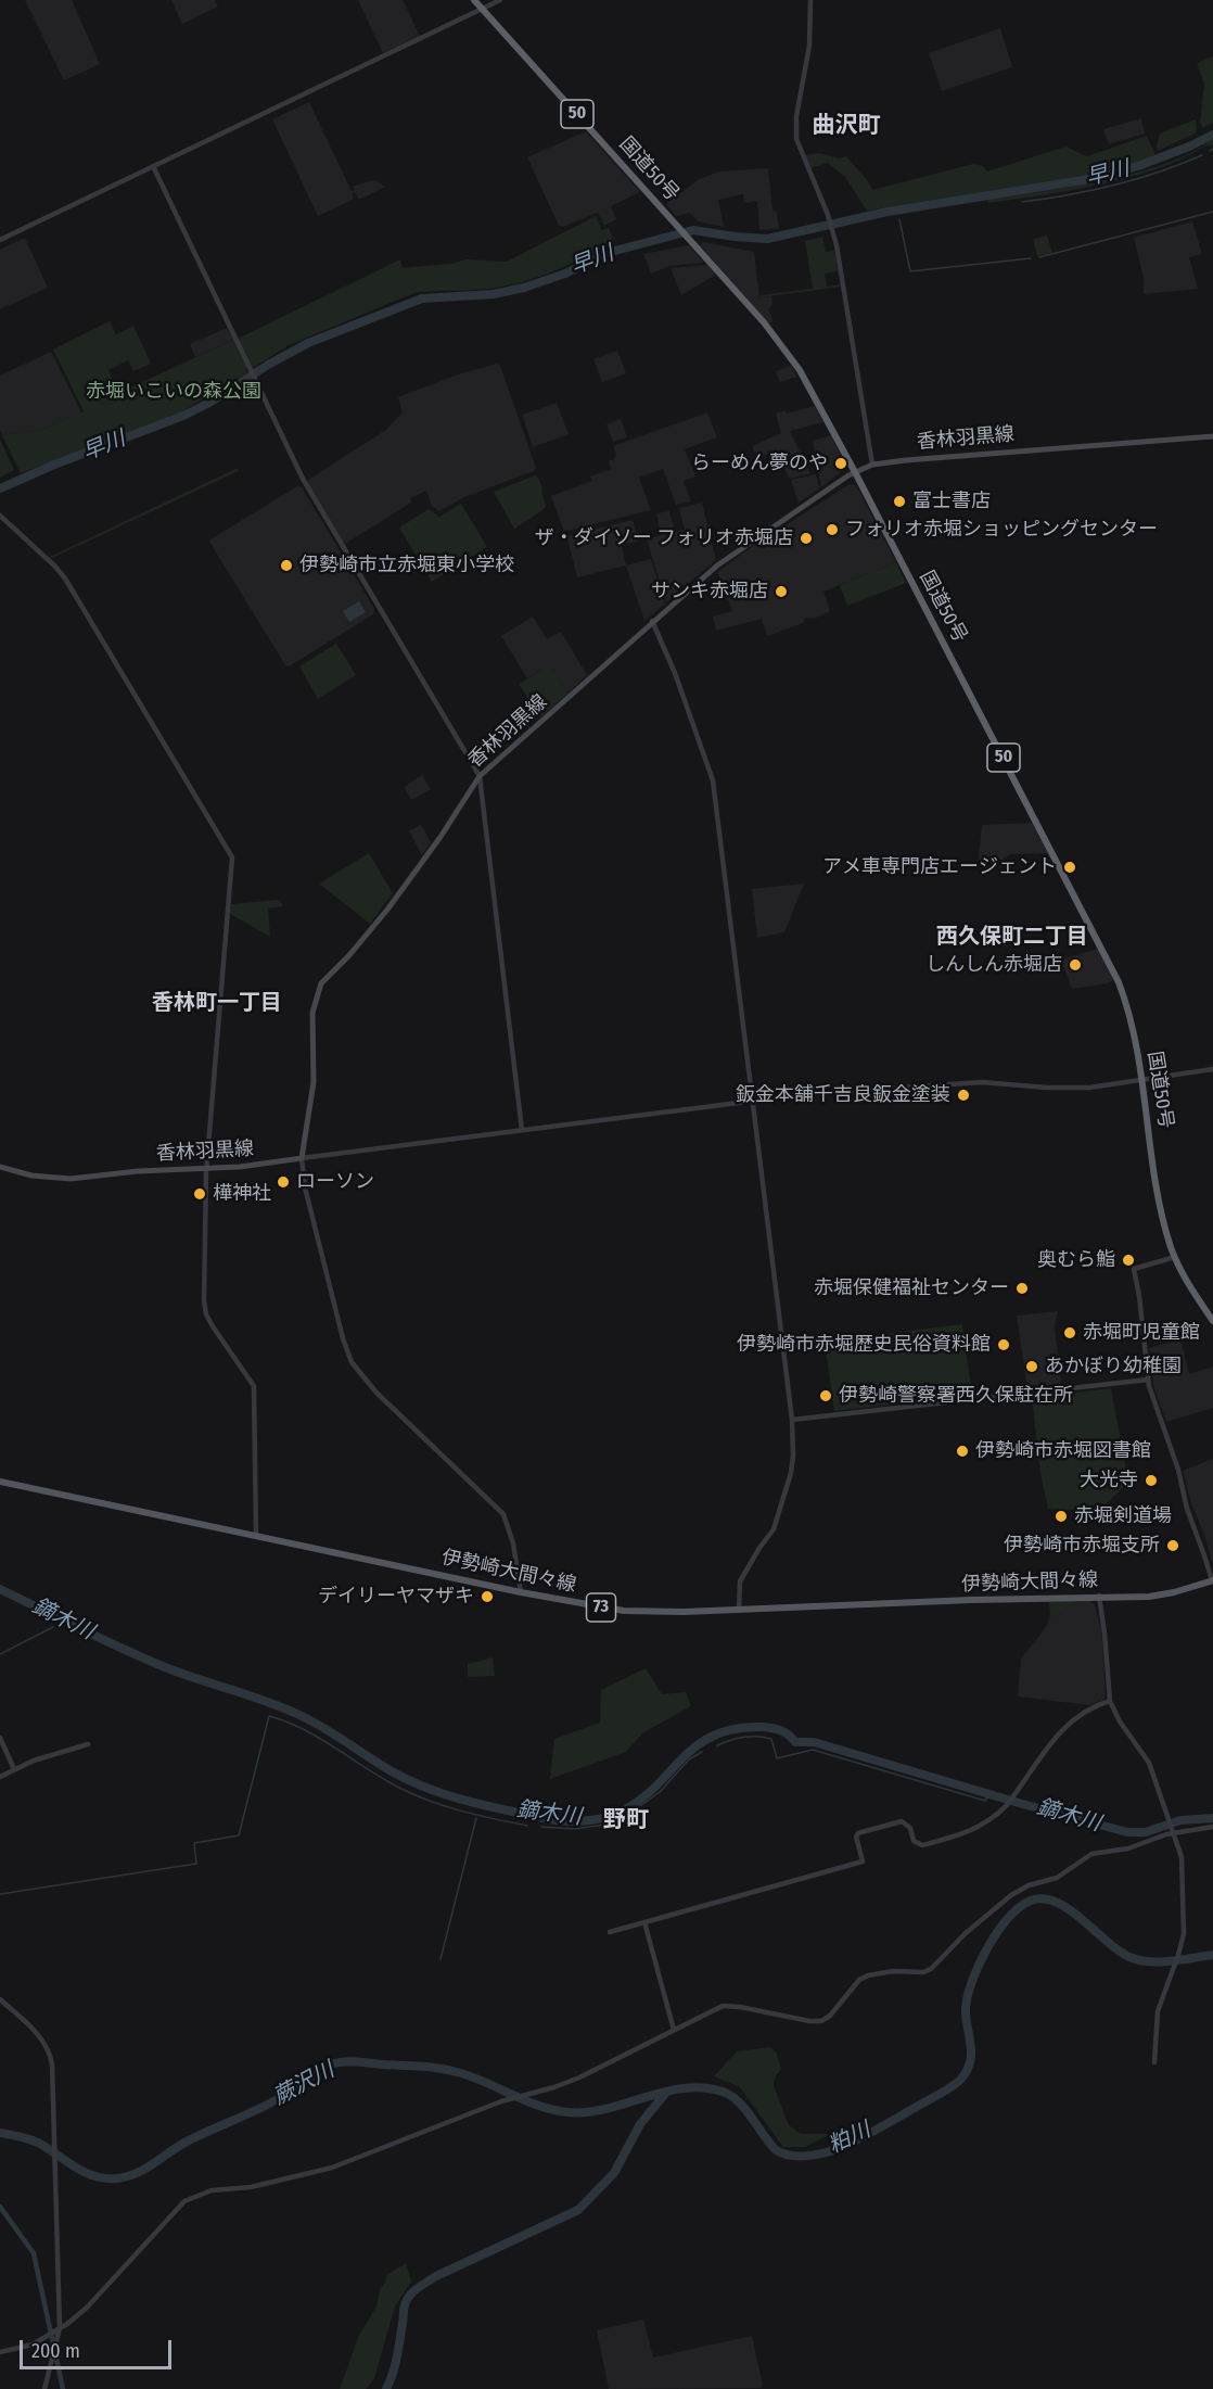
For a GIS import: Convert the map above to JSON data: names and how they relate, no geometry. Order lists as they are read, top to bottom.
{
  "streets": {
    "highway": ["50", "国道50号"],
    "main road": ["香林羽黒線", "伊勢崎大間々線", "73"]
  },
  "crossings": [
    ["国道50号", "香林羽黒線"]
  ],
  "districts": [
    "曲沢町",
    "西久保町二丁目",
    "香林町一丁目",
    "野町"
  ],
  "water": [
    "早川",
    "鏑木川",
    "蕨沢川",
    "粕川"
  ],
  "parks": ["赤堀いこいの森公園"],
  "places": [
    "らーめん夢のや",
    "富士書店",
    "フォリオ赤堀ショッピングセンター",
    "ザ・ダイソー フォリオ赤堀店",
    "伊勢崎市立赤堀東小学校",
    "サンキ赤堀店",
    "アメ車専門店エージェント",
    "しんしん赤堀店",
    "鈑金本舗千吉良鈑金塗装",
    "ローソン",
    "樺神社",
    "奥むら鮨",
    "赤堀保健福祉センター",
    "赤堀町児童館",
    "伊勢崎市赤堀歴史民俗資料館",
    "あかぼり幼稚園",
    "伊勢崎警察署西久保駐在所",
    "伊勢崎市赤堀図書館",
    "大光寺",
    "赤堀剣道場",
    "伊勢崎市赤堀支所",
    "デイリーヤマザキ"
  ],
  "scale_bar": "200 m"
}
